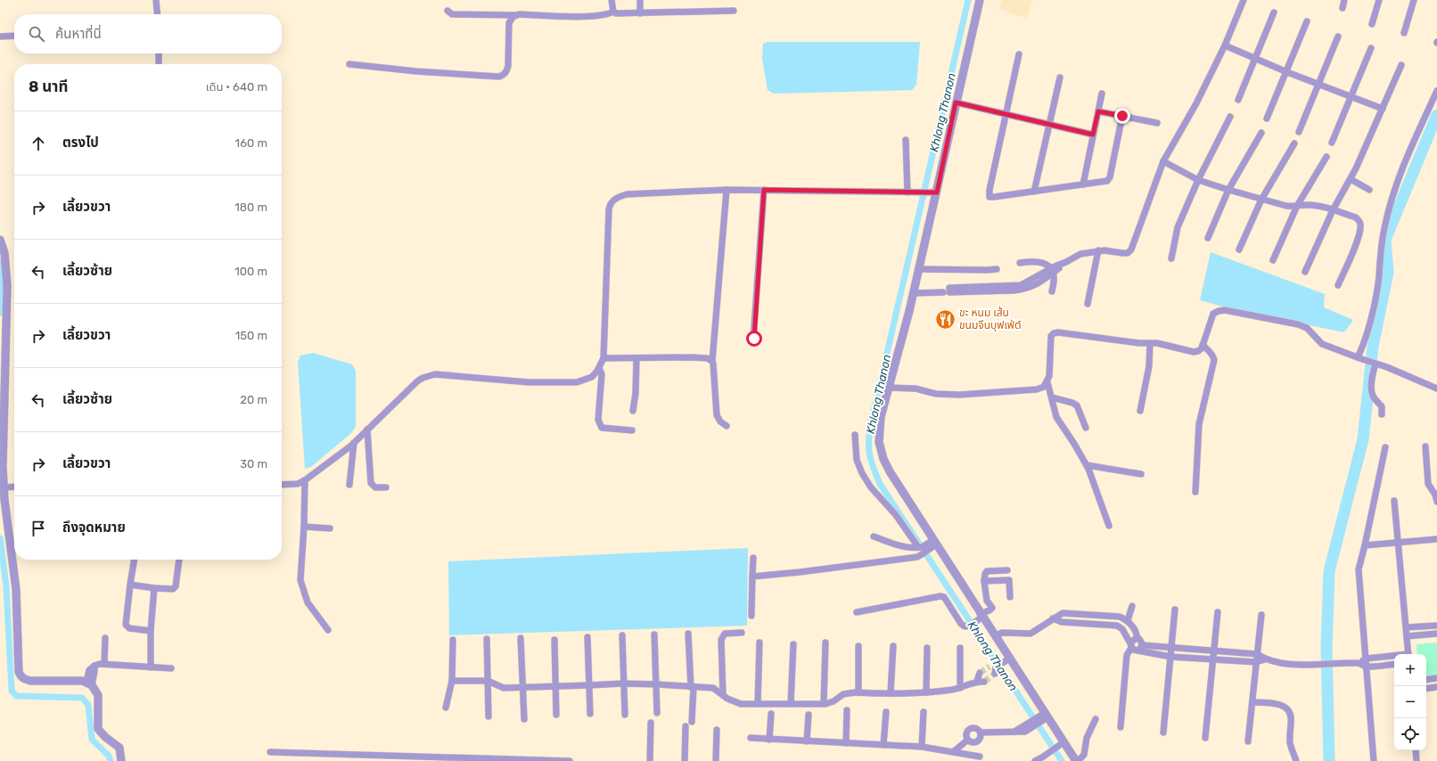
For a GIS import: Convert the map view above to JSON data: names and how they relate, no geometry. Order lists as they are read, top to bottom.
{
  "water": ["Khlong Thanon"],
  "places": {
    "restaurant": ["ขะ หนม เส้น ขนมจีนบุฟเฟ่ต์"]
  },
  "page": {
    "search": "ค้นหาที่นี่",
    "heading": ["8 นาที", "เดิน · 640 m"],
    "list": [
      ["ตรงไป", "160 m"],
      ["เลี้ยวขวา", "180 m"],
      ["เลี้ยวซ้าย", "100 m"],
      ["เลี้ยวขวา", "150 m"],
      ["เลี้ยวซ้าย", "20 m"],
      ["เลี้ยวขวา", "30 m"],
      "ถึงจุดหมาย"
    ],
    "map_buttons": ["+", "−"]
  }
}
